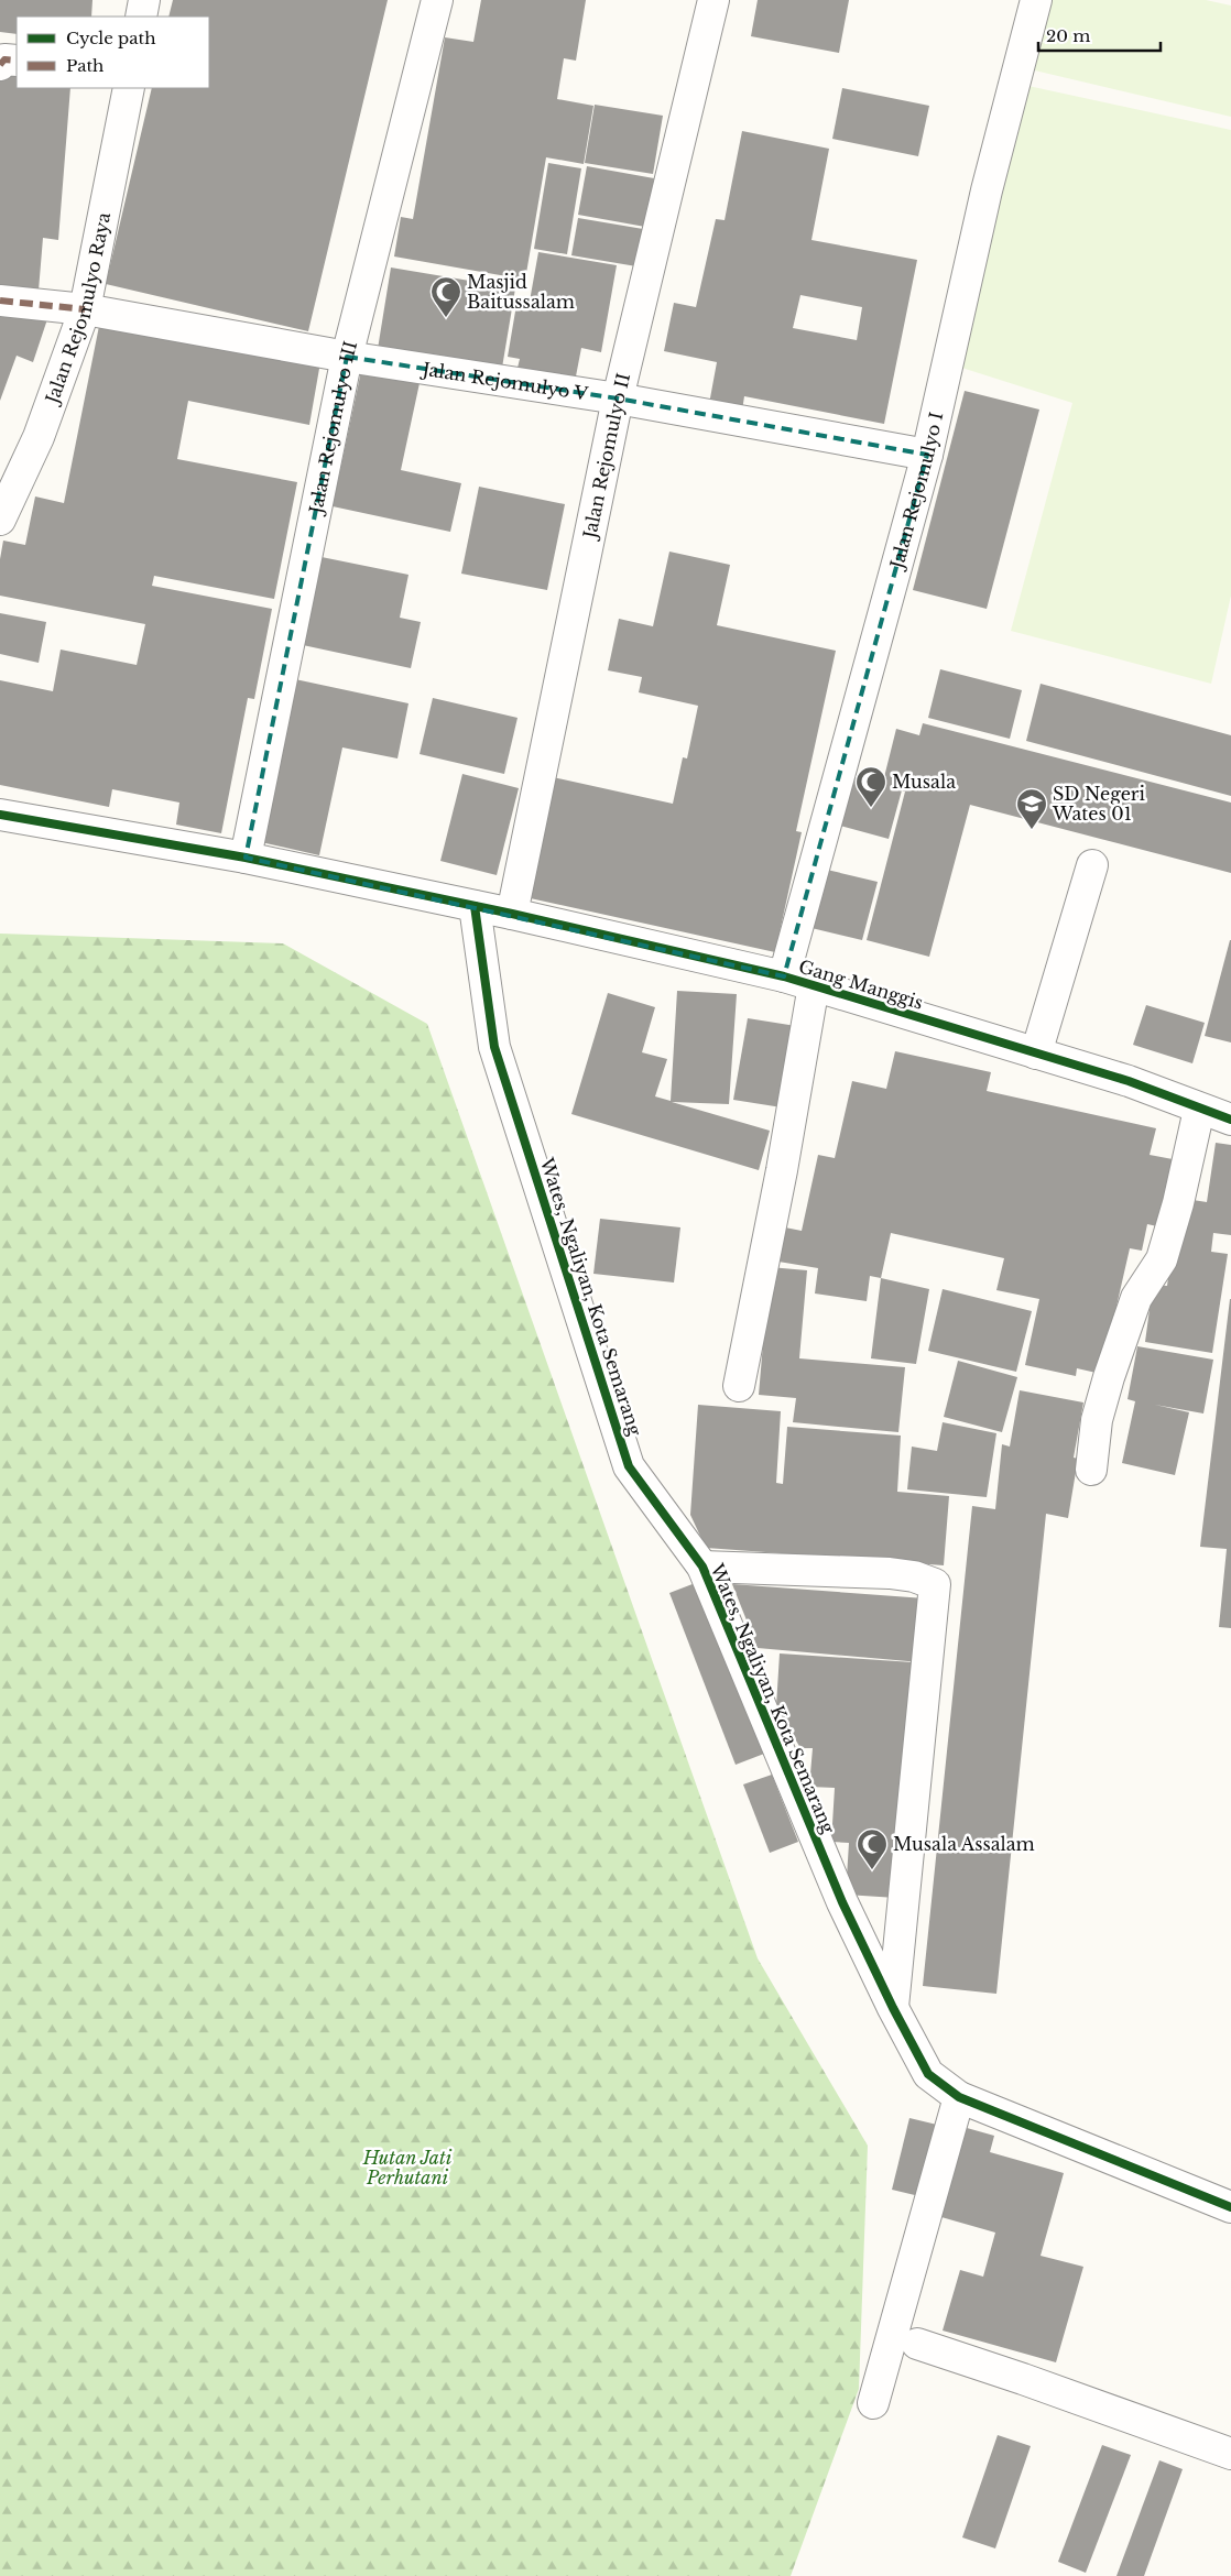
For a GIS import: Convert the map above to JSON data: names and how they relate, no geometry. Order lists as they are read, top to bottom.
{
  "streets": {
    "street": [
      "Jalan Rejomulyo Raya",
      "Jalan Rejomulyo V",
      "Jalan Rejomulyo III",
      "Jalan Rejomulyo II",
      "Jalan Rejomulyo I",
      "Gang Manggis",
      "Wates, Ngaliyan, Kota Semarang"
    ]
  },
  "crossings": [
    ["Jalan Rejomulyo Raya", "Jalan Rejomulyo V"],
    ["Jalan Rejomulyo V", "Jalan Rejomulyo III"],
    ["Jalan Rejomulyo V", "Jalan Rejomulyo II"],
    ["Jalan Rejomulyo V", "Jalan Rejomulyo I"],
    ["Jalan Rejomulyo III", "Gang Manggis"],
    ["Jalan Rejomulyo II", "Gang Manggis"],
    ["Jalan Rejomulyo I", "Gang Manggis"],
    ["Gang Manggis", "Wates, Ngaliyan, Kota Semarang"]
  ],
  "parks": ["Hutan Jati Perhutani"],
  "places": {
    "mosque": ["Masjid Baitussalam", "Musala", "Musala Assalam"],
    "school or university": ["SD Negeri Wates 01"]
  },
  "legend": ["Cycle path", "Path"],
  "scale_bar": "20 m"
}
